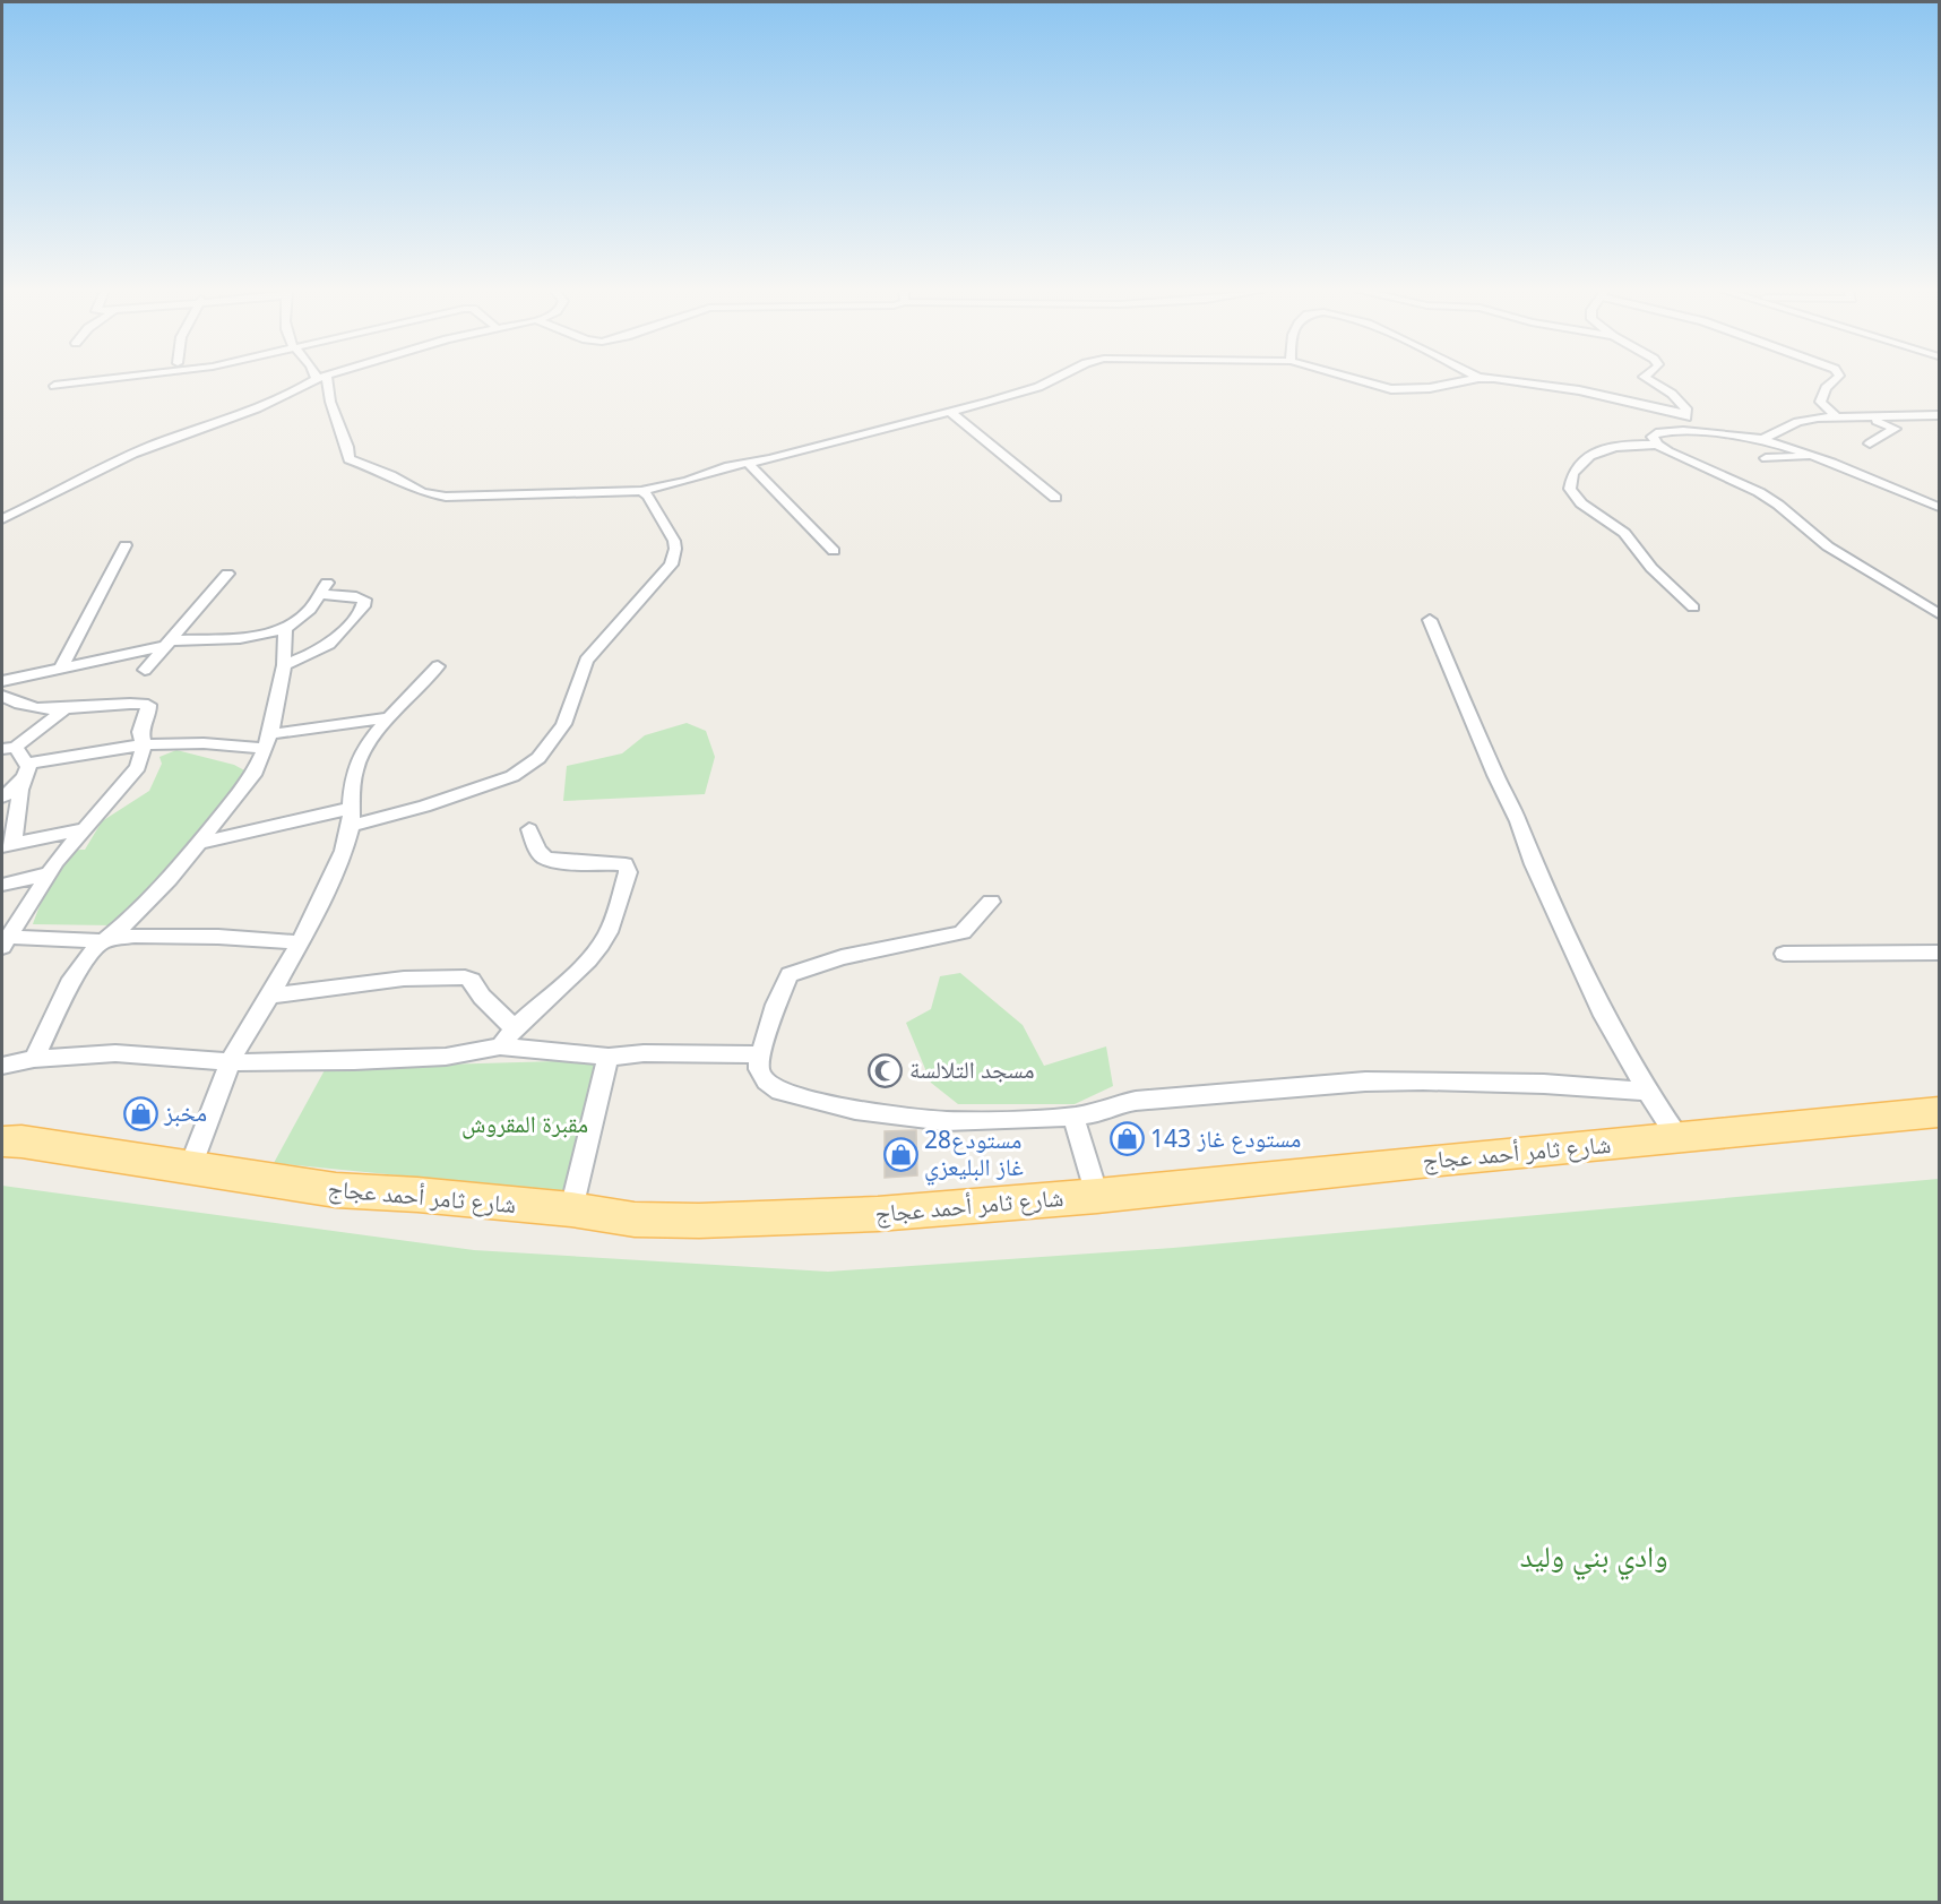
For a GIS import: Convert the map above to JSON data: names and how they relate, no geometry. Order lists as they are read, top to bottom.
{
  "streets": {
    "main road": ["شارع ثامر أحمد عجاج"]
  },
  "parks": ["مقبرة المقروش", "وادي بني وليد"],
  "places": {
    "mosque": ["مسجد التلالسة"],
    "shop": ["مخبز", "مستودع غاز 143", "28مستودع غاز البليعزي"]
  }
}
